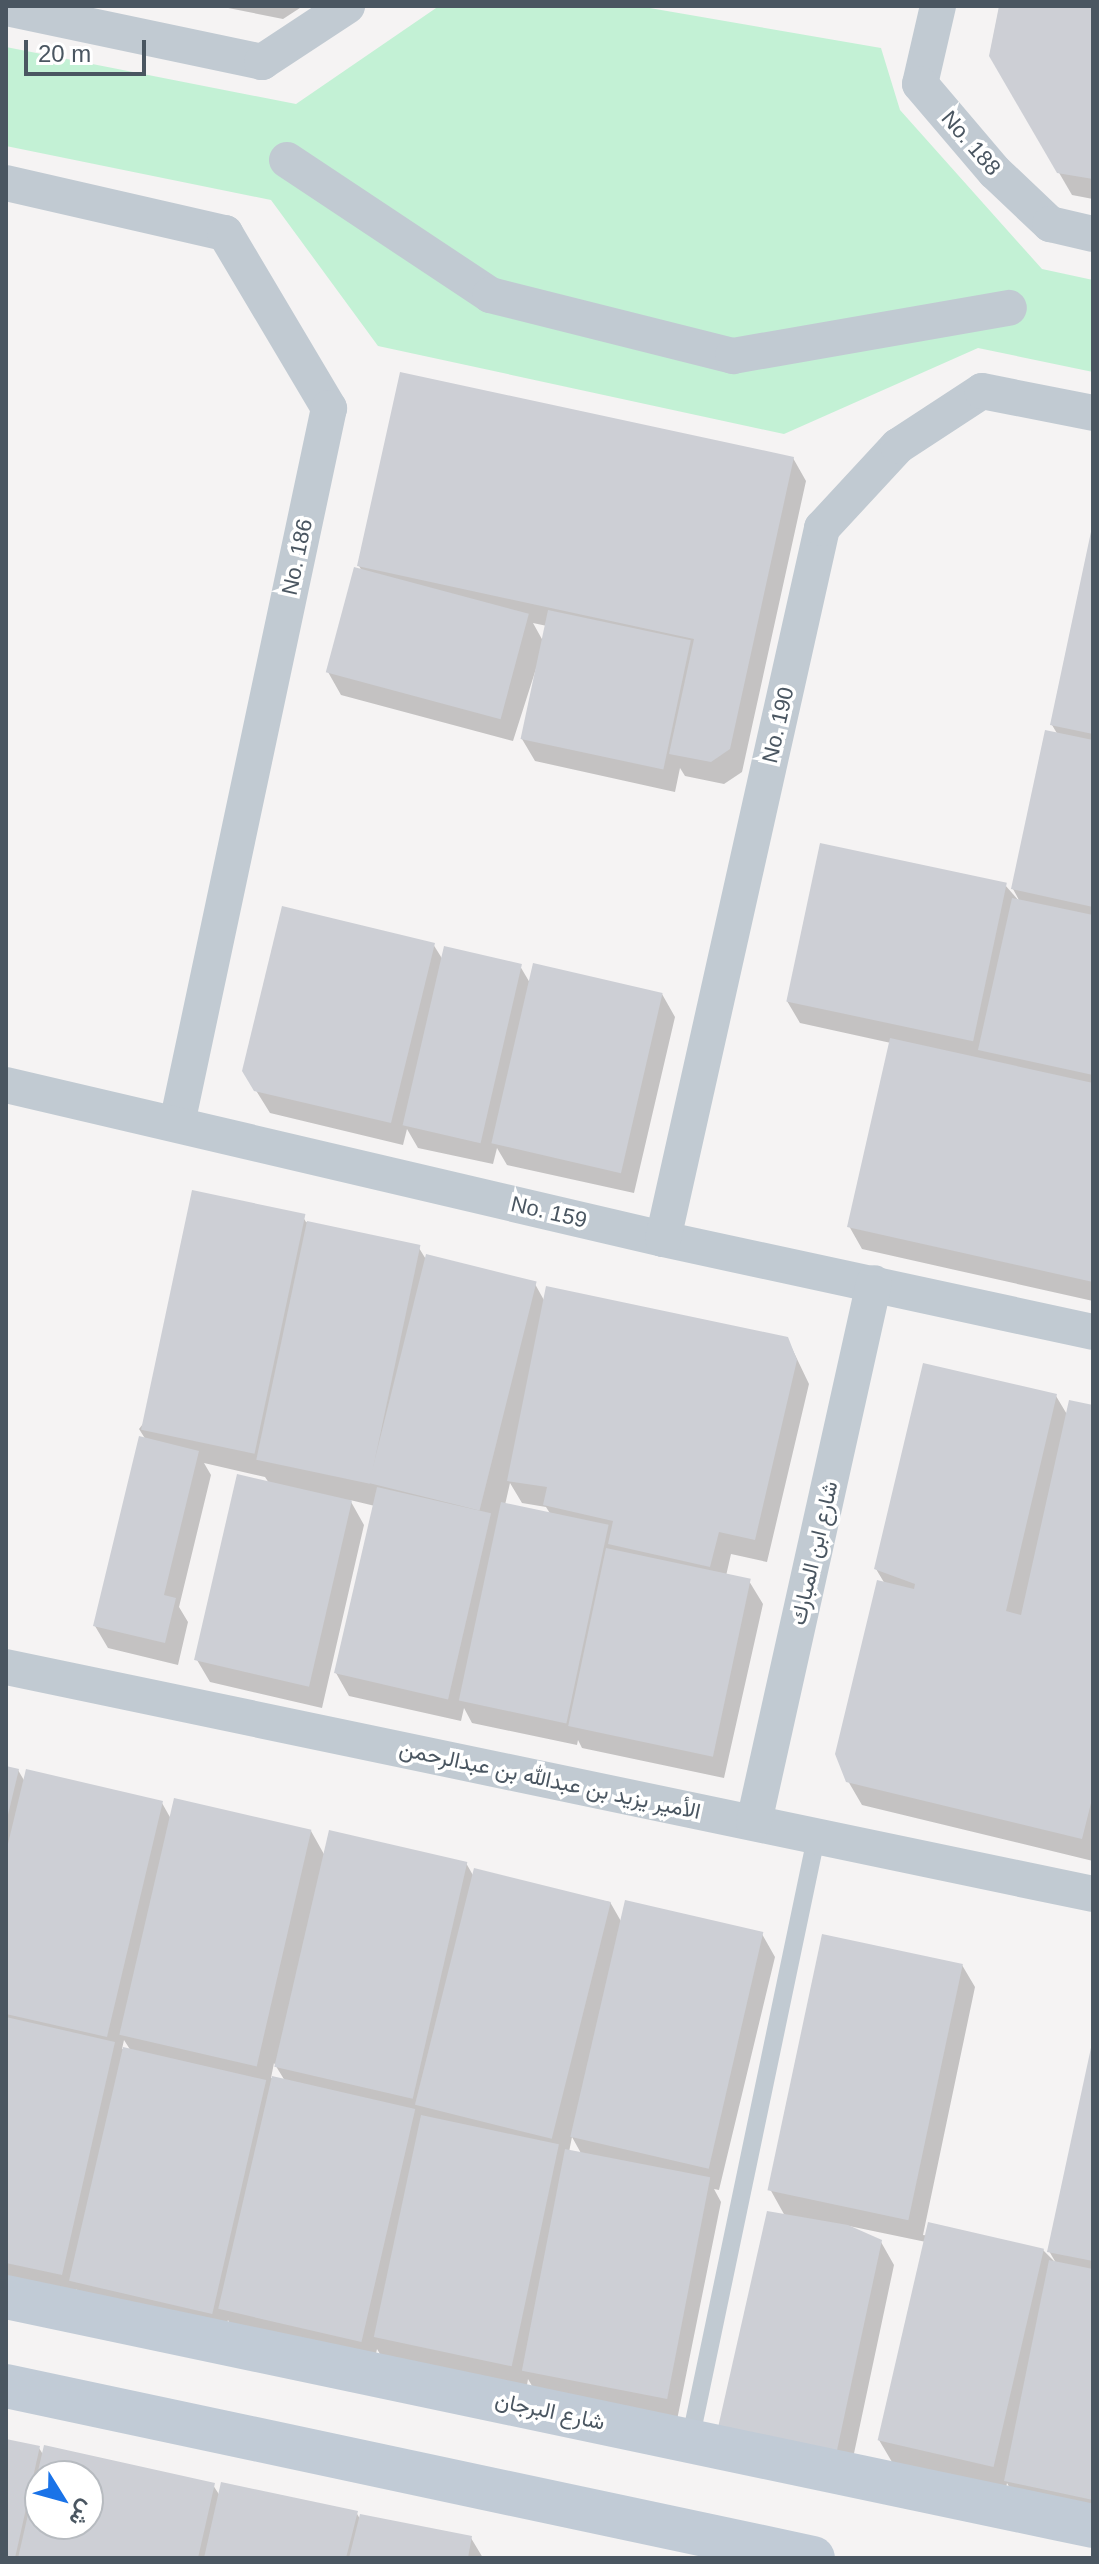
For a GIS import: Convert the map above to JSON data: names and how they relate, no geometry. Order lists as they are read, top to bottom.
{
  "streets": {
    "street": [
      "No. 188",
      "No. 186",
      "No. 190",
      "No. 159",
      "شارع ابن المبارك",
      "الأمير يزيد بن عبدالله بن عبدالرحمن",
      "شارع البرجان"
    ]
  },
  "crossings": [
    ["No. 186", "No. 159"],
    ["No. 190", "No. 159"],
    ["No. 159", "شارع ابن المبارك"],
    ["شارع ابن المبارك", "الأمير يزيد بن عبدالله بن عبدالرحمن"]
  ],
  "scale_bar": "20 m",
  "north": "bottom right"
}
